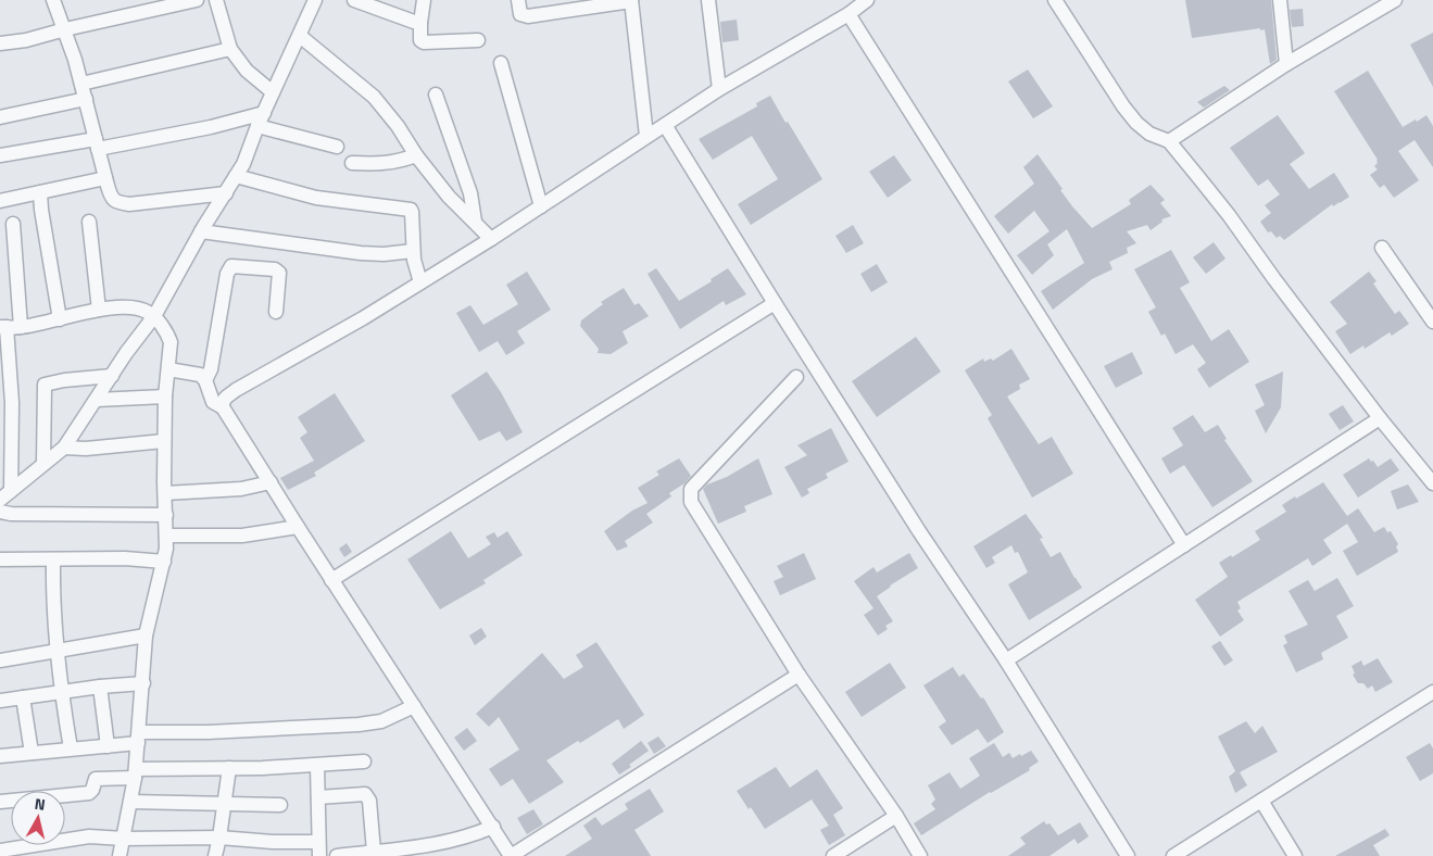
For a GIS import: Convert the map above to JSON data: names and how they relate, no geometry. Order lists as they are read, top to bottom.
{
  "north": "top"
}
